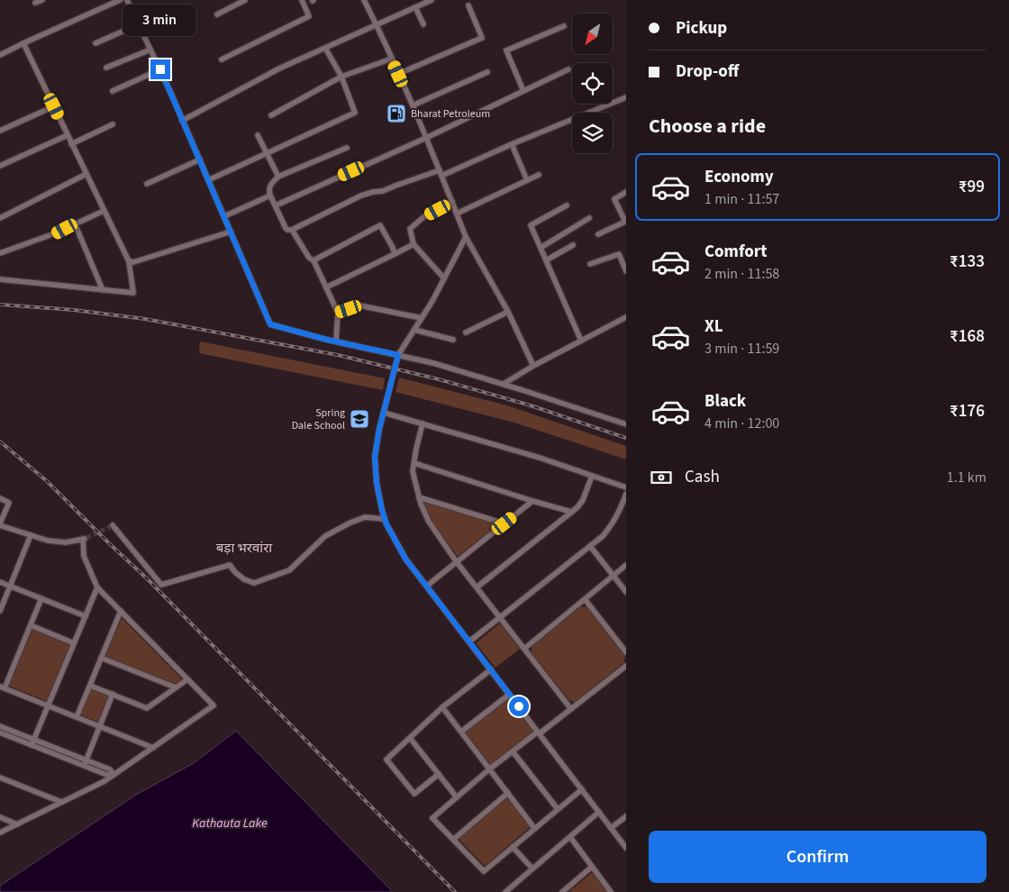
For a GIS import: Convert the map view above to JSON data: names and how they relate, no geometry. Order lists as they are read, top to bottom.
{
  "districts": ["बड़ा भरवांरा"],
  "water": ["Kathauta Lake"],
  "places": {
    "fuel station": ["Bharat Petroleum"],
    "school or university": ["Spring Dale School"]
  },
  "north": "bottom left",
  "page": {
    "banner": ["Pickup", "Drop-off"],
    "bubble": "3 min",
    "heading": "Choose a ride",
    "list": [
      {
        "name": "Economy",
        "note": "1 min · 11:57",
        "value": "₹99"
      },
      {
        "name": "Comfort",
        "note": "2 min · 11:58",
        "value": "₹133"
      },
      {
        "name": "XL",
        "note": "3 min · 11:59",
        "value": "₹168"
      },
      {
        "name": "Black",
        "note": "4 min · 12:00",
        "value": "₹176"
      }
    ],
    "pay": ["Cash", "1.1 km"],
    "buttons": "Confirm"
  }
}
